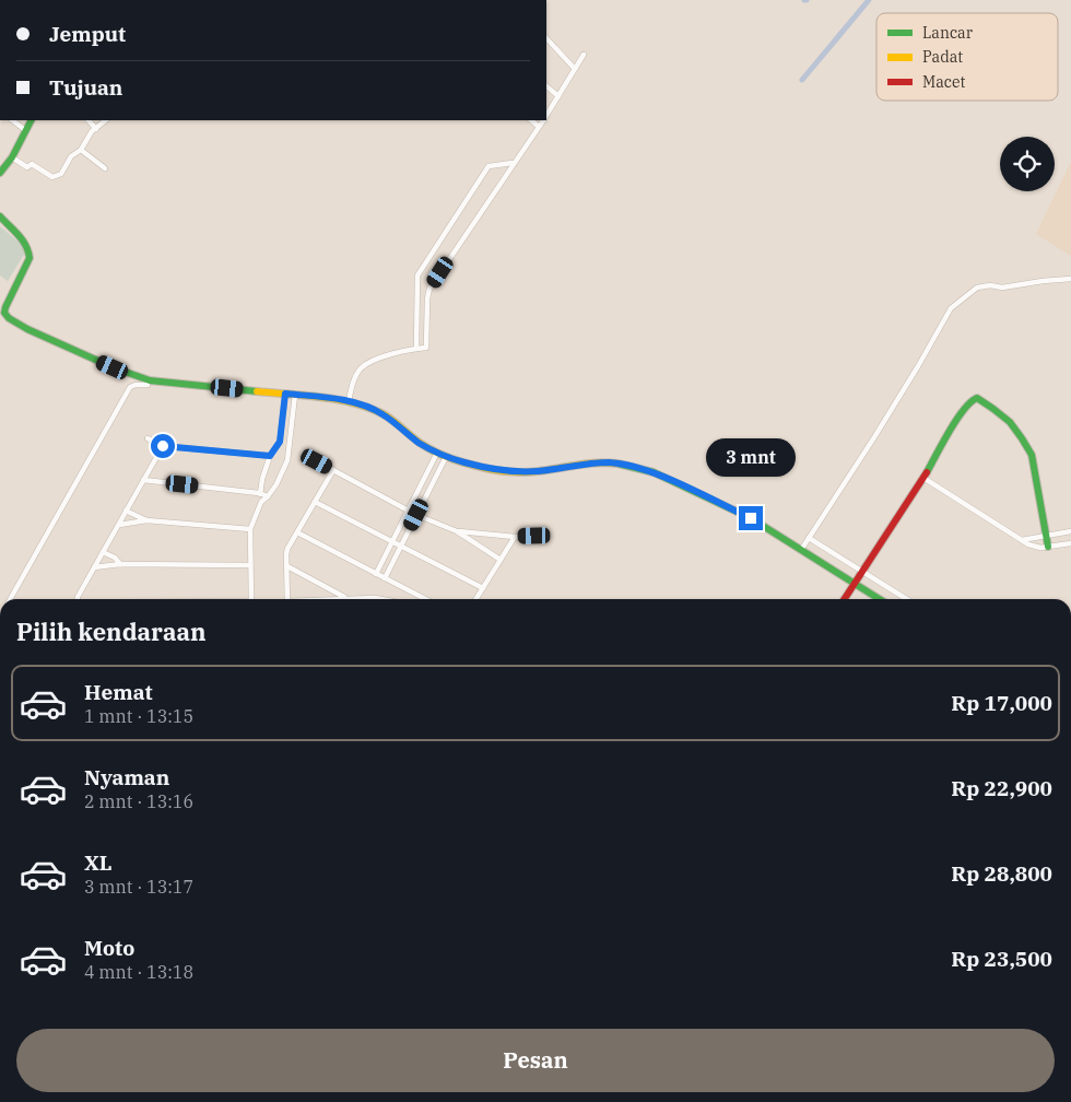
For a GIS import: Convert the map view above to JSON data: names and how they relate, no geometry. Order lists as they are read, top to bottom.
{
  "legend": ["Lancar", "Padat", "Macet"],
  "page": {
    "banner": ["Jemput", "Tujuan"],
    "bubble": "3 mnt",
    "heading": "Pilih kendaraan",
    "list": [
      {
        "name": "Hemat",
        "note": "1 mnt · 13:15",
        "value": "Rp 17,000"
      },
      {
        "name": "Nyaman",
        "note": "2 mnt · 13:16",
        "value": "Rp 22,900"
      },
      {
        "name": "XL",
        "note": "3 mnt · 13:17",
        "value": "Rp 28,800"
      },
      {
        "name": "Moto",
        "note": "4 mnt · 13:18",
        "value": "Rp 23,500"
      }
    ],
    "buttons": "Pesan"
  }
}
